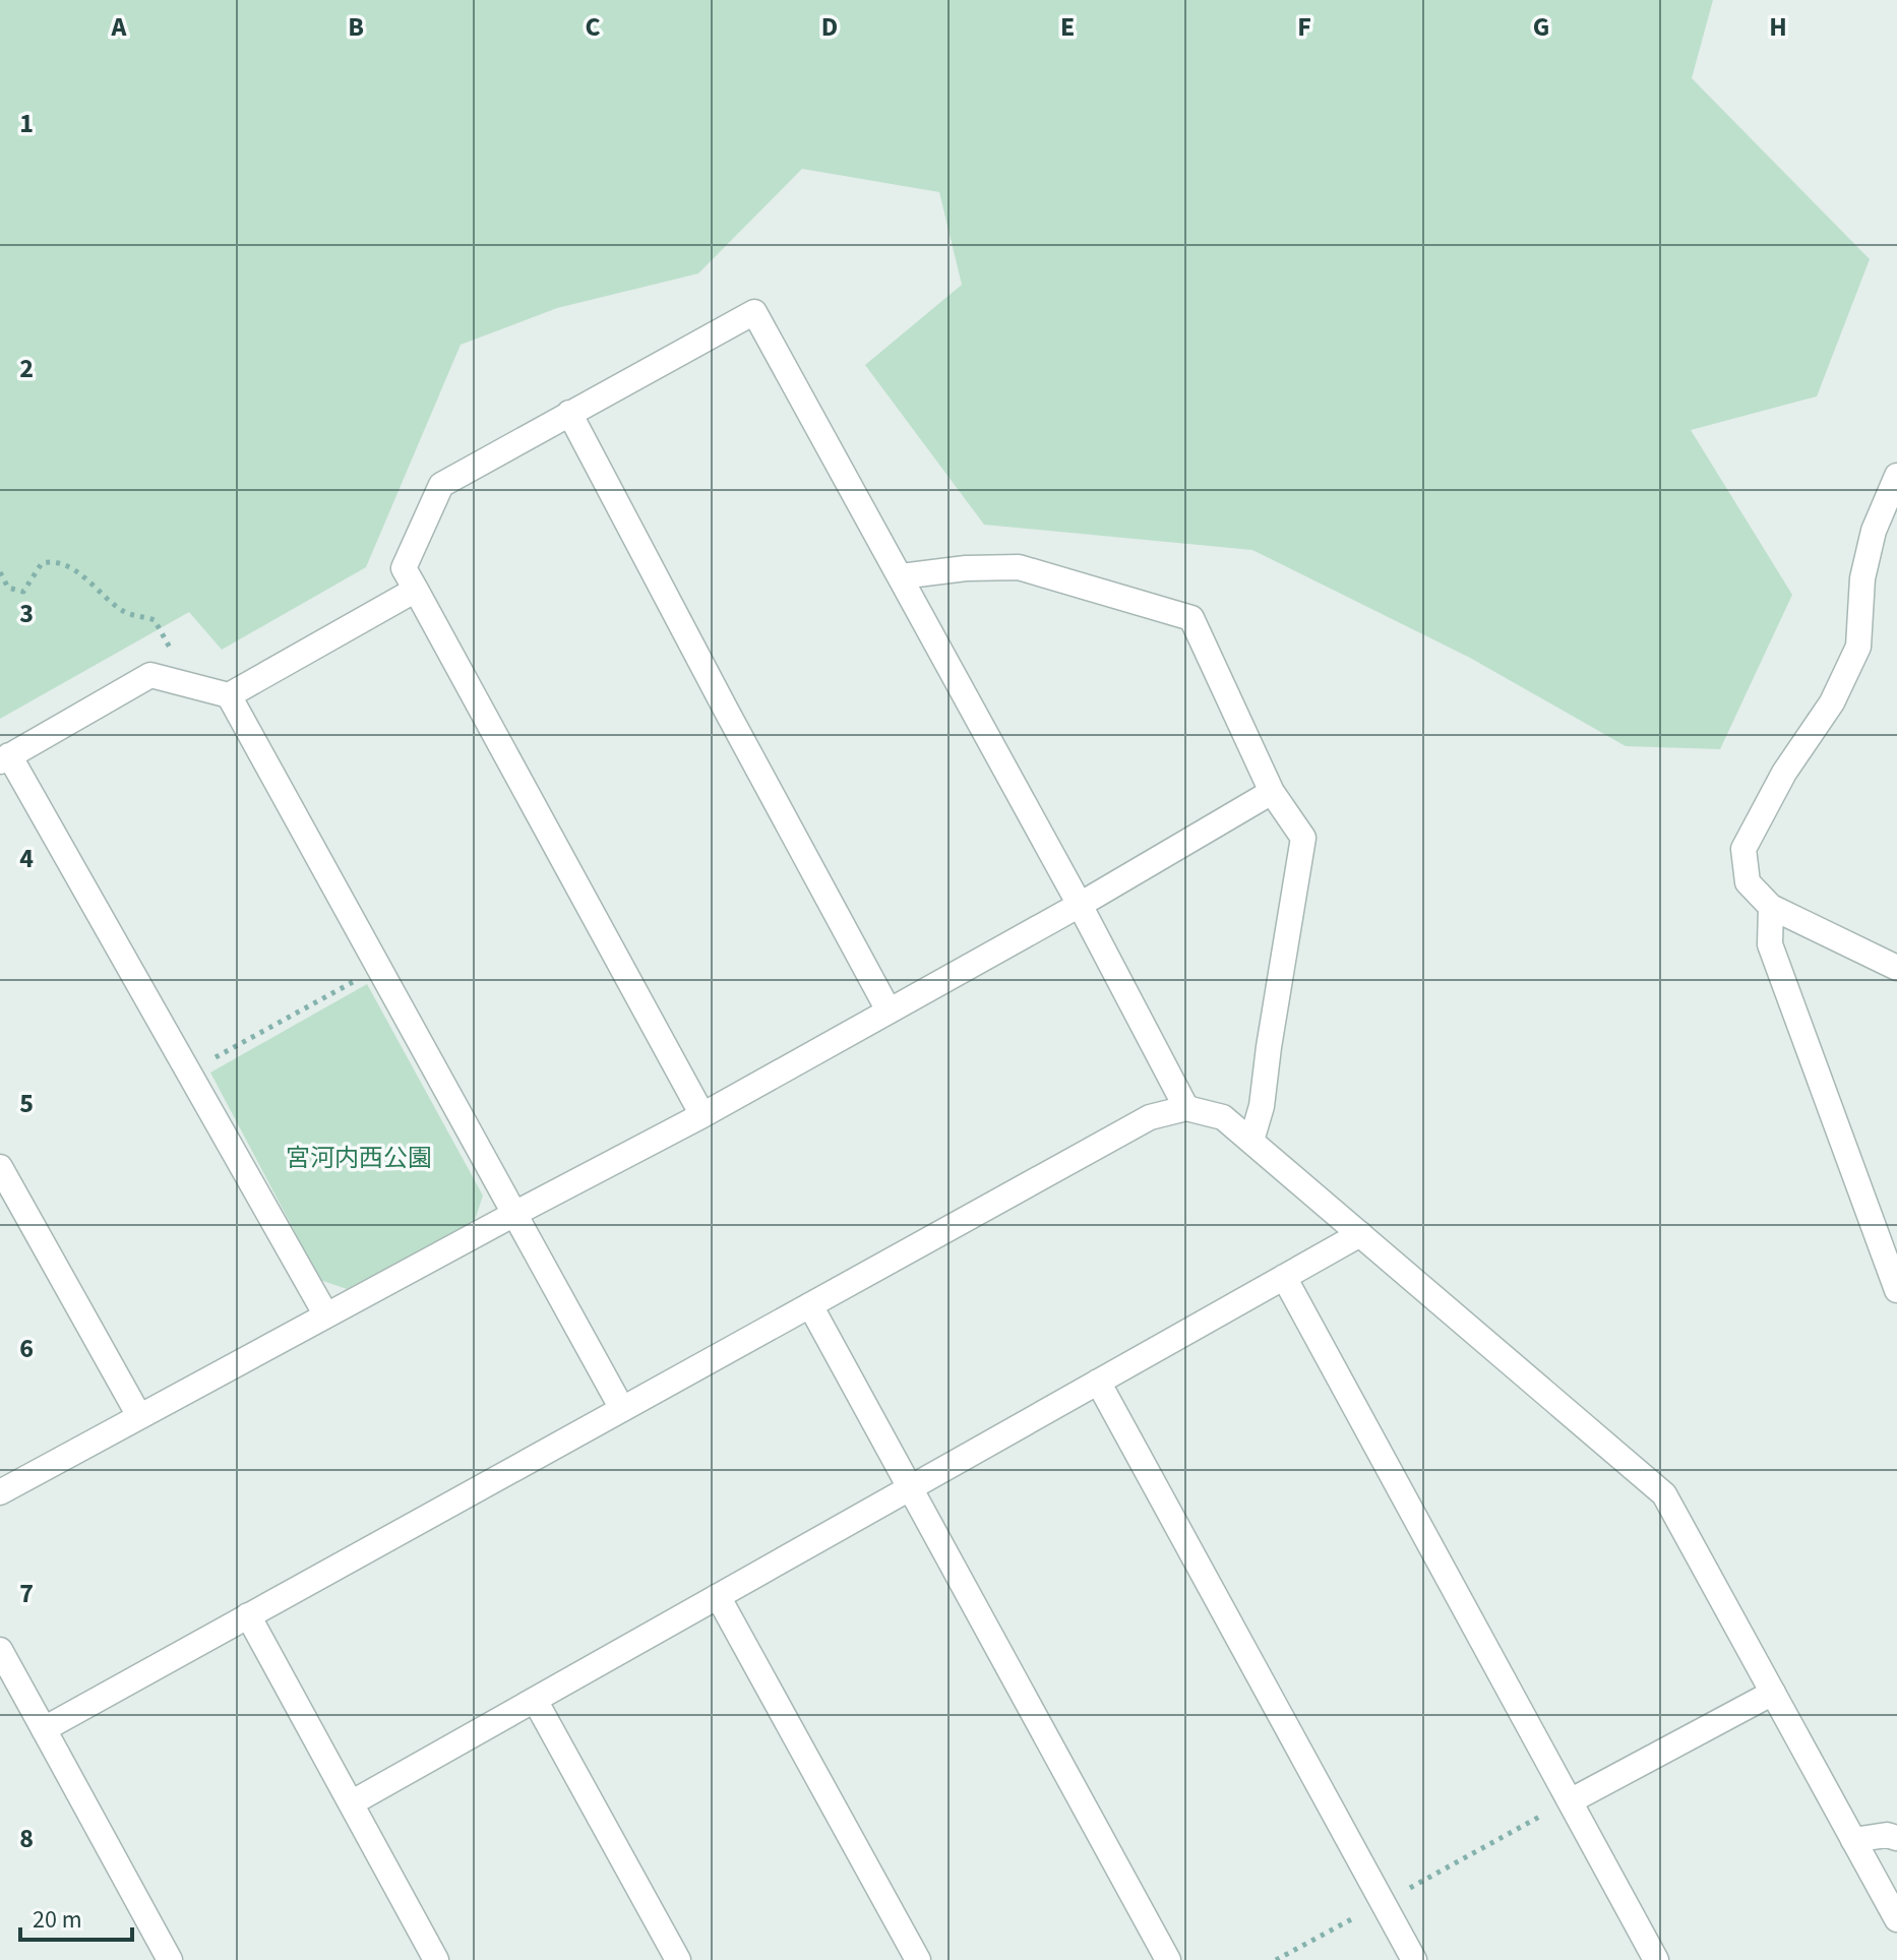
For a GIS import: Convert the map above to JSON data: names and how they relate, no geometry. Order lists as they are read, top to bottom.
{
  "parks": ["宮河内西公園"],
  "scale_bar": "20 m",
  "grid": {
    "columns": [
      "A",
      "B",
      "C",
      "D",
      "E",
      "F",
      "G",
      "H"
    ],
    "rows": [
      "1",
      "2",
      "3",
      "4",
      "5",
      "6",
      "7",
      "8"
    ]
  }
}
